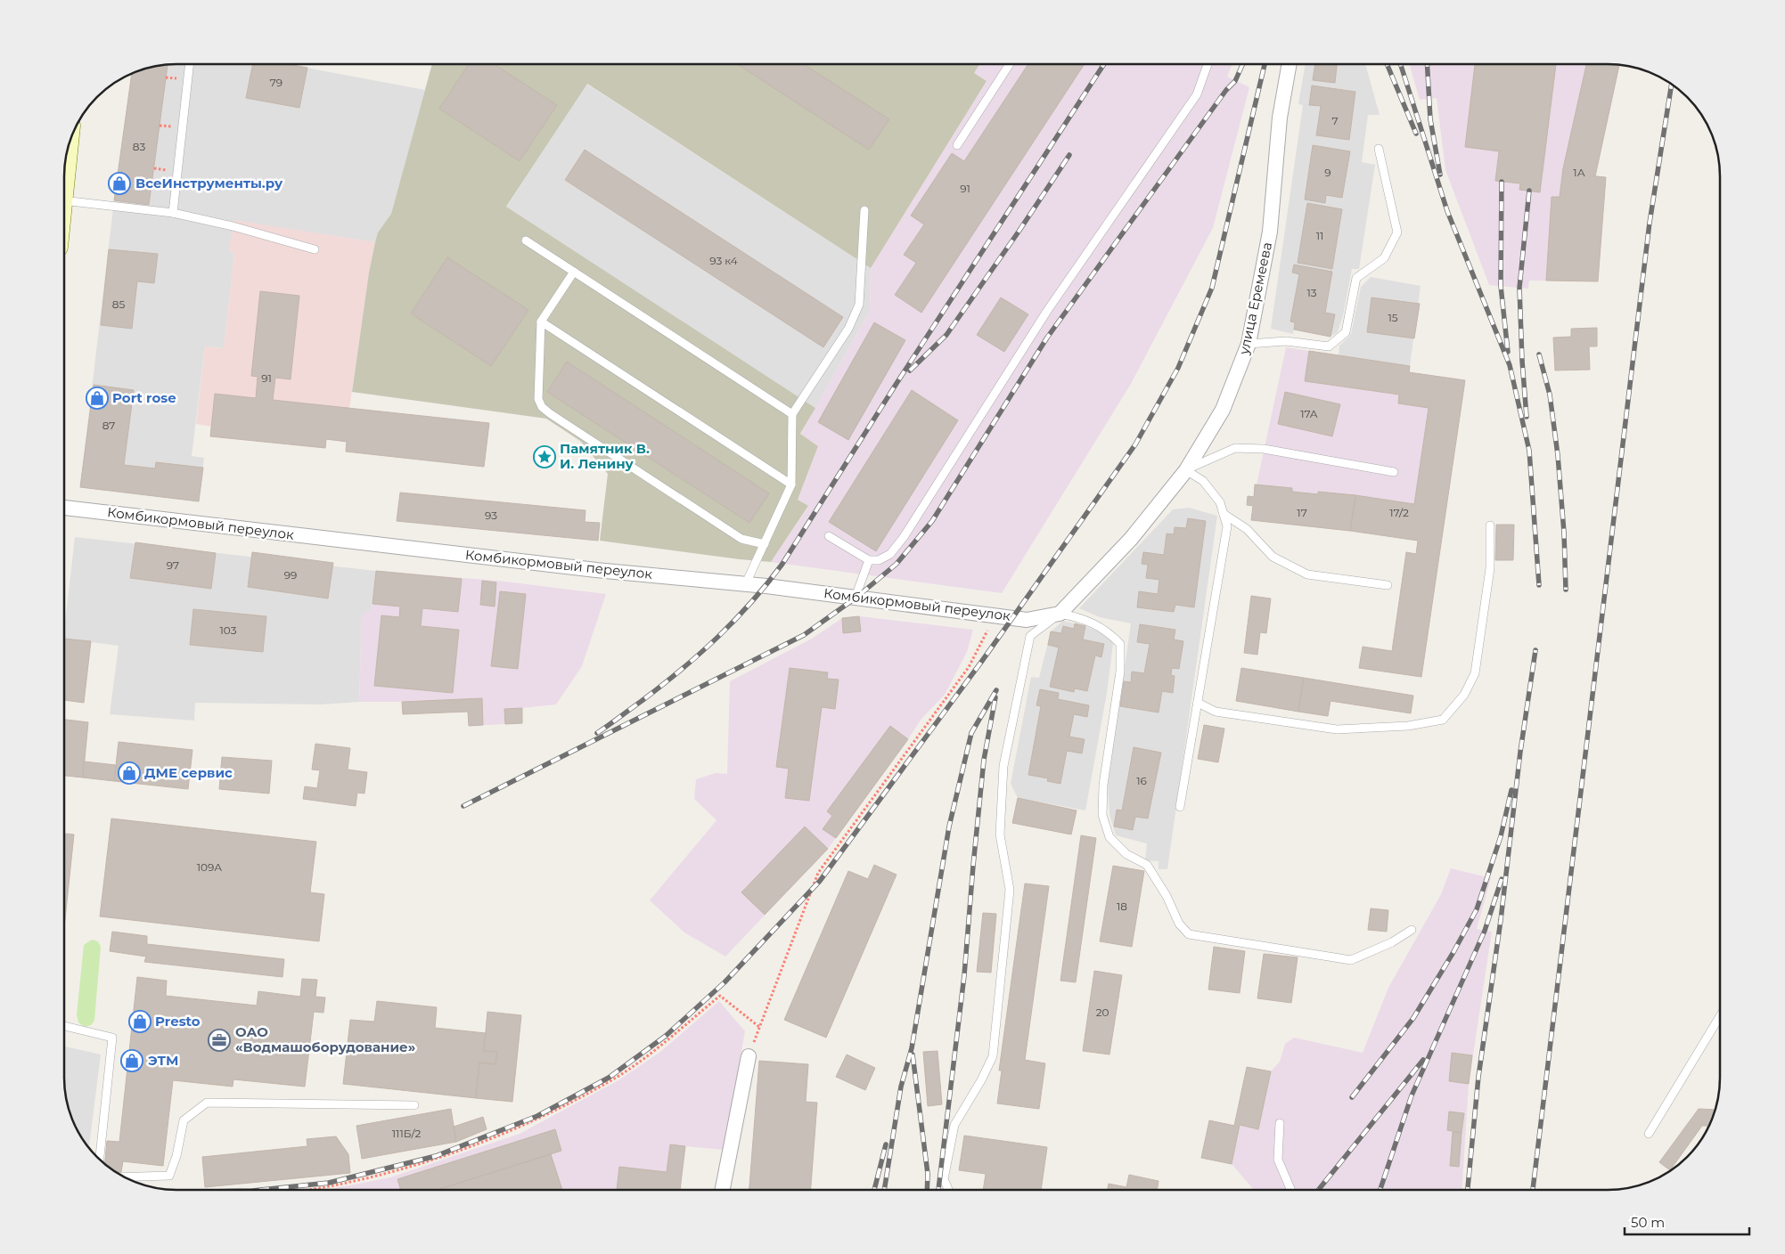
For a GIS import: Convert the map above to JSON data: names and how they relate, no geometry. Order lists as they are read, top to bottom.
{
  "streets": {
    "street": ["улица Еремеева", "Комбикормовый переулок"]
  },
  "crossings": [
    ["улица Еремеева", "Комбикормовый переулок"]
  ],
  "places": {
    "shop": [
      "ВсеИнструменты.ру",
      "Port rose",
      "ДМЕ сервис",
      "Presto",
      "ЭТМ"
    ],
    "place": ["Памятник В. И. Ленину"],
    "office": ["ОАО «Водмашоборудование»"]
  },
  "house_numbers": [
    "79",
    "7",
    "83",
    "9",
    "1А",
    "91",
    "11",
    "93 к4",
    "13",
    "85",
    "15",
    "91",
    "17А",
    "87",
    "17",
    "17/2",
    "93",
    "97",
    "99",
    "103",
    "16",
    "109А",
    "18",
    "20",
    "111Б/2"
  ],
  "scale_bar": "50 m"
}
